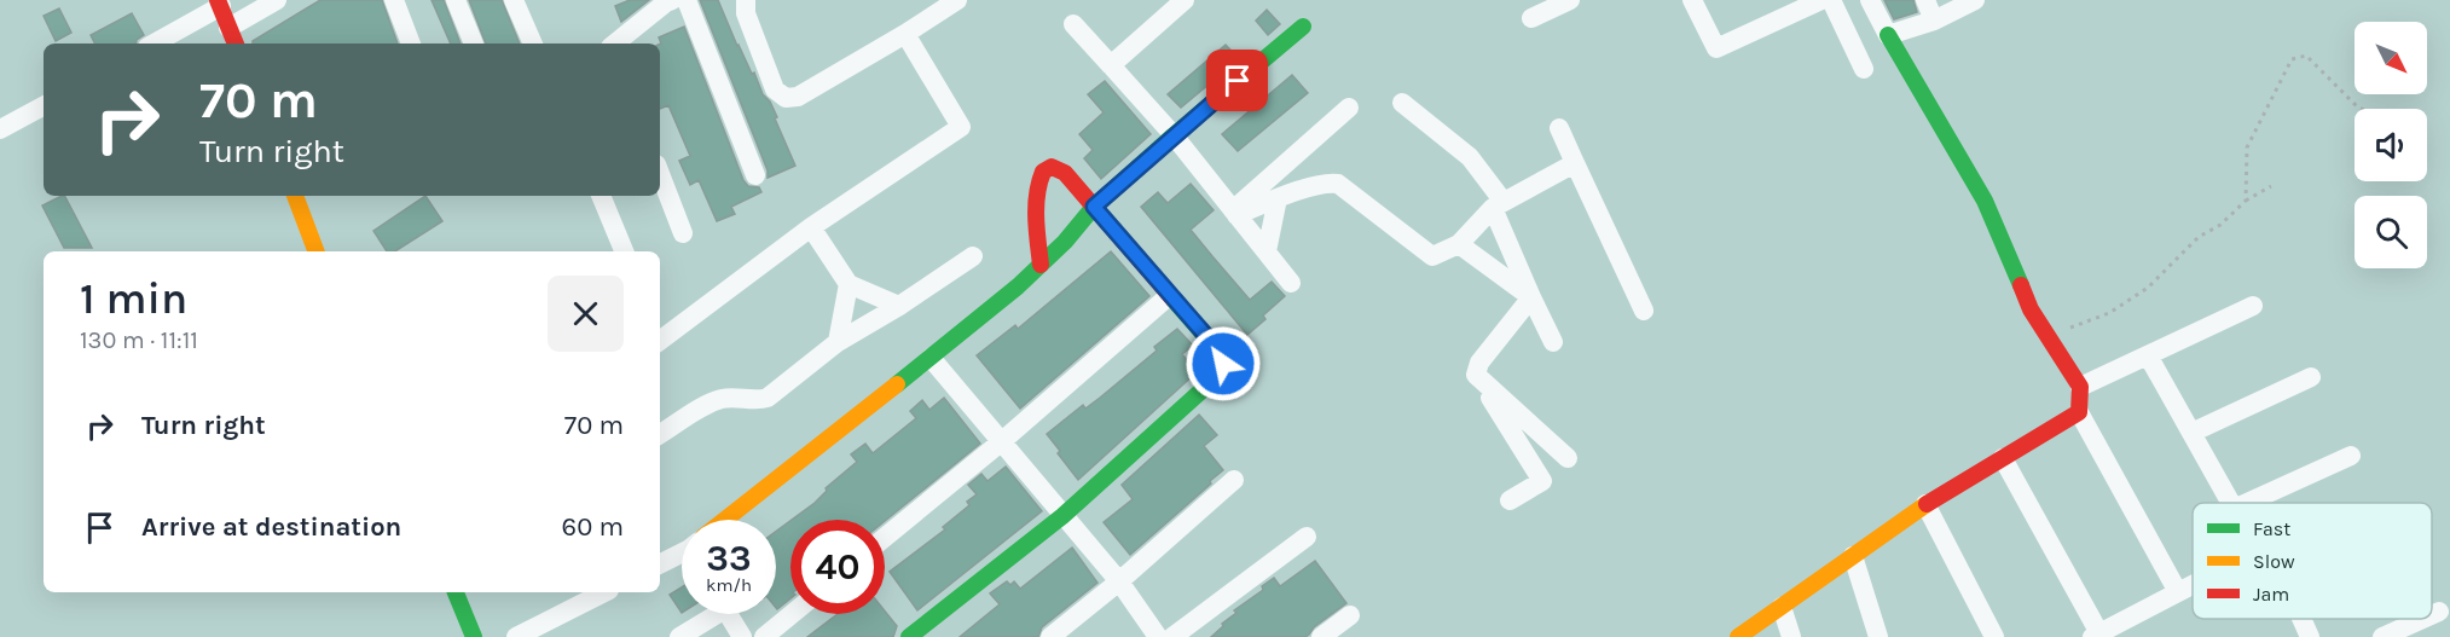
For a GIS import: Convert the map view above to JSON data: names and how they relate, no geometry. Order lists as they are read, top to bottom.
{
  "legend": ["Fast", "Slow", "Jam"],
  "north": "bottom right",
  "page": {
    "turn": ["70 m", "Turn right"],
    "heading": ["1 min", "130 m · 11:11"],
    "list": [
      {
        "name": "Turn right",
        "value": "70 m"
      },
      {
        "name": "Arrive at destination",
        "value": "60 m"
      }
    ],
    "speed": "33 km/h",
    "limit": "40"
  }
}
